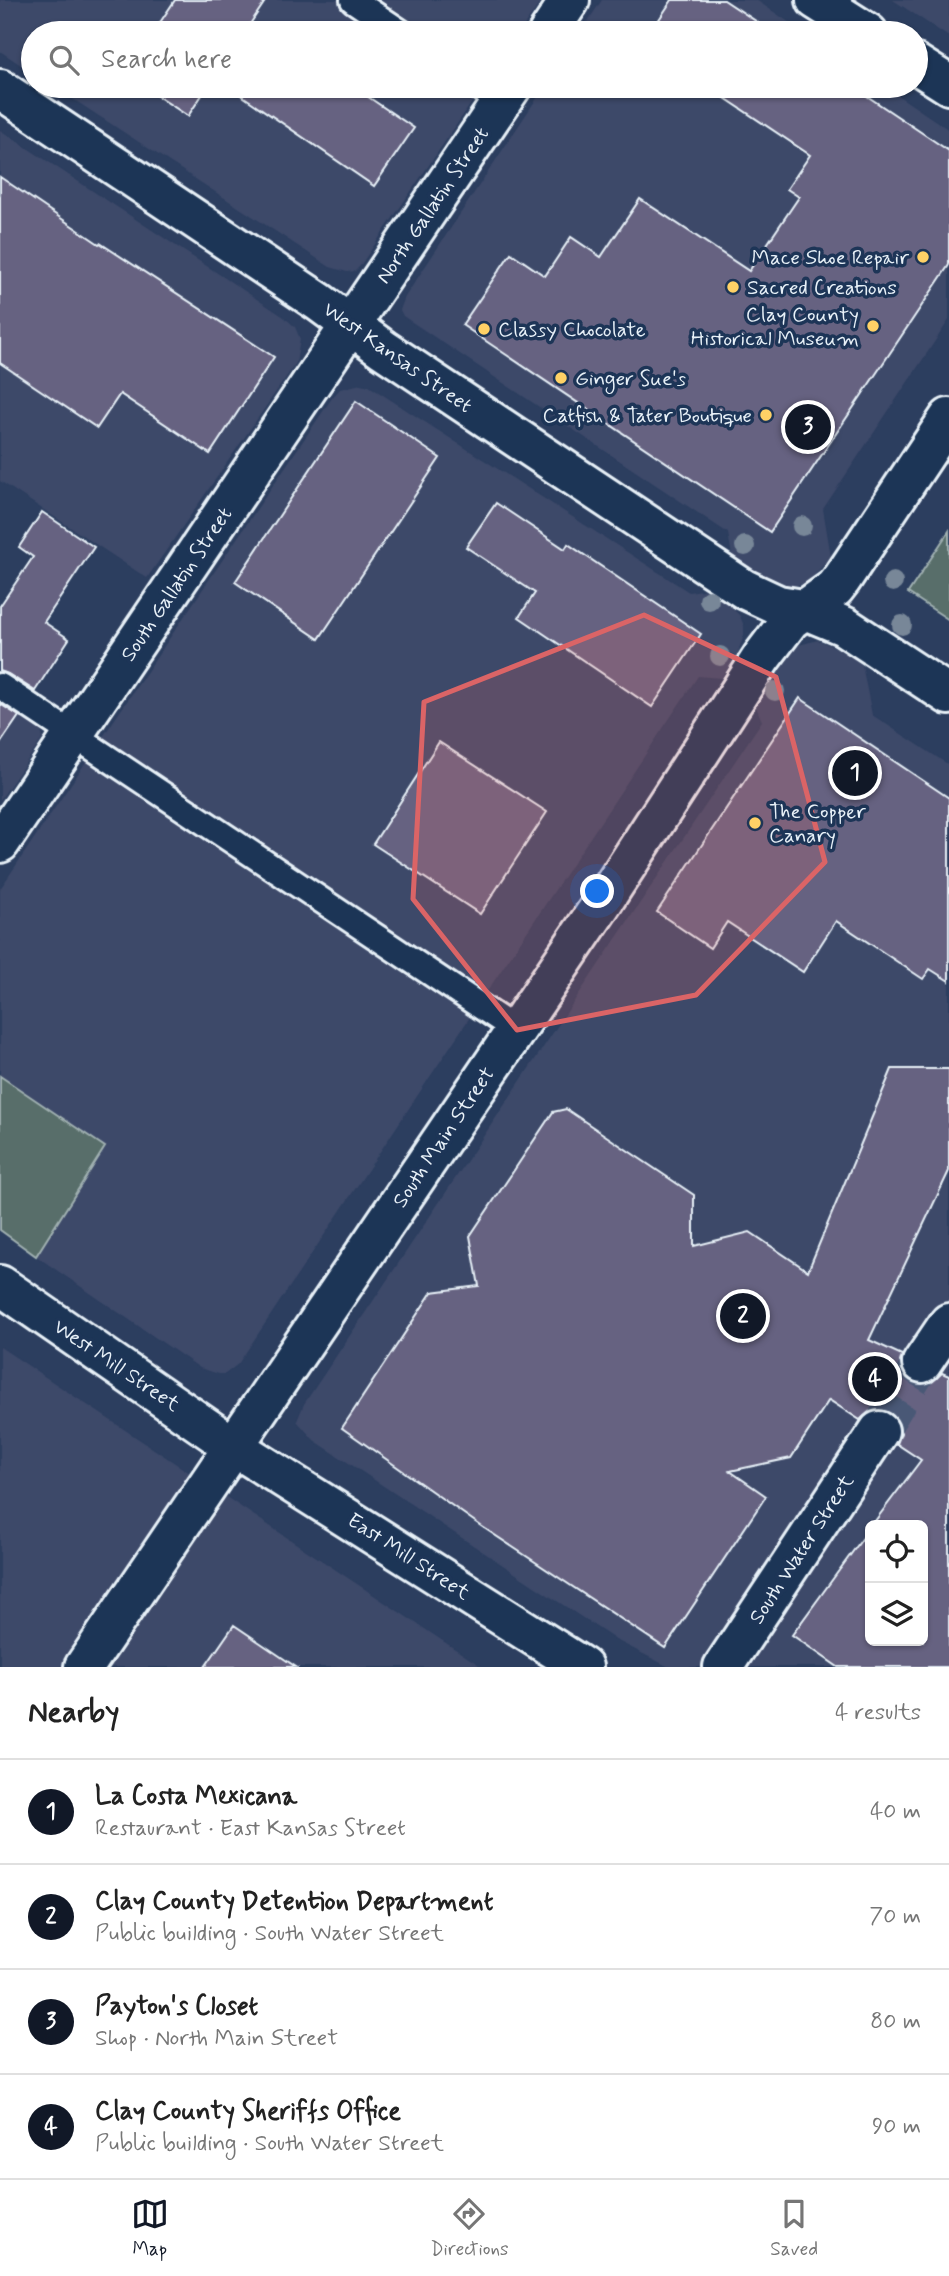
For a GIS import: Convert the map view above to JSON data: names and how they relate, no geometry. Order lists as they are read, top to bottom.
{
  "streets": {
    "street": [
      "North Gallatin Street",
      "West Kansas Street",
      "South Gallatin Street",
      "South Main Street",
      "West Mill Street",
      "South Water Street",
      "East Mill Street"
    ]
  },
  "crossings": [
    ["North Gallatin Street", "West Kansas Street"],
    ["North Gallatin Street", "South Gallatin Street"],
    ["West Kansas Street", "South Gallatin Street"],
    ["West Kansas Street", "South Main Street"],
    ["South Main Street", "West Mill Street"],
    ["South Main Street", "East Mill Street"],
    ["West Mill Street", "East Mill Street"]
  ],
  "places": [
    "Mace Shoe Repair",
    "Sacred Creations",
    "Clay County Historical Museum",
    "Classy Chocolate",
    "Ginger Sue's",
    "Catfish & Tater Boutique",
    "The Copper Canary"
  ],
  "page": {
    "search": "Search here",
    "pins": [
      "3",
      "1",
      "2",
      "4"
    ],
    "heading": ["Nearby", "4 results"],
    "list": [
      {
        "mark": "1",
        "name": "La Costa Mexicana",
        "note": "Restaurant · East Kansas Street",
        "value": "40 m"
      },
      {
        "mark": "2",
        "name": "Clay County Detention Department",
        "note": "Public building · South Water Street",
        "value": "70 m"
      },
      {
        "mark": "3",
        "name": "Payton's Closet",
        "note": "Shop · North Main Street",
        "value": "80 m"
      },
      {
        "mark": "4",
        "name": "Clay County Sheriffs Office",
        "note": "Public building · South Water Street",
        "value": "90 m"
      }
    ],
    "nav": ["Map", "Directions", "Saved"]
  }
}
